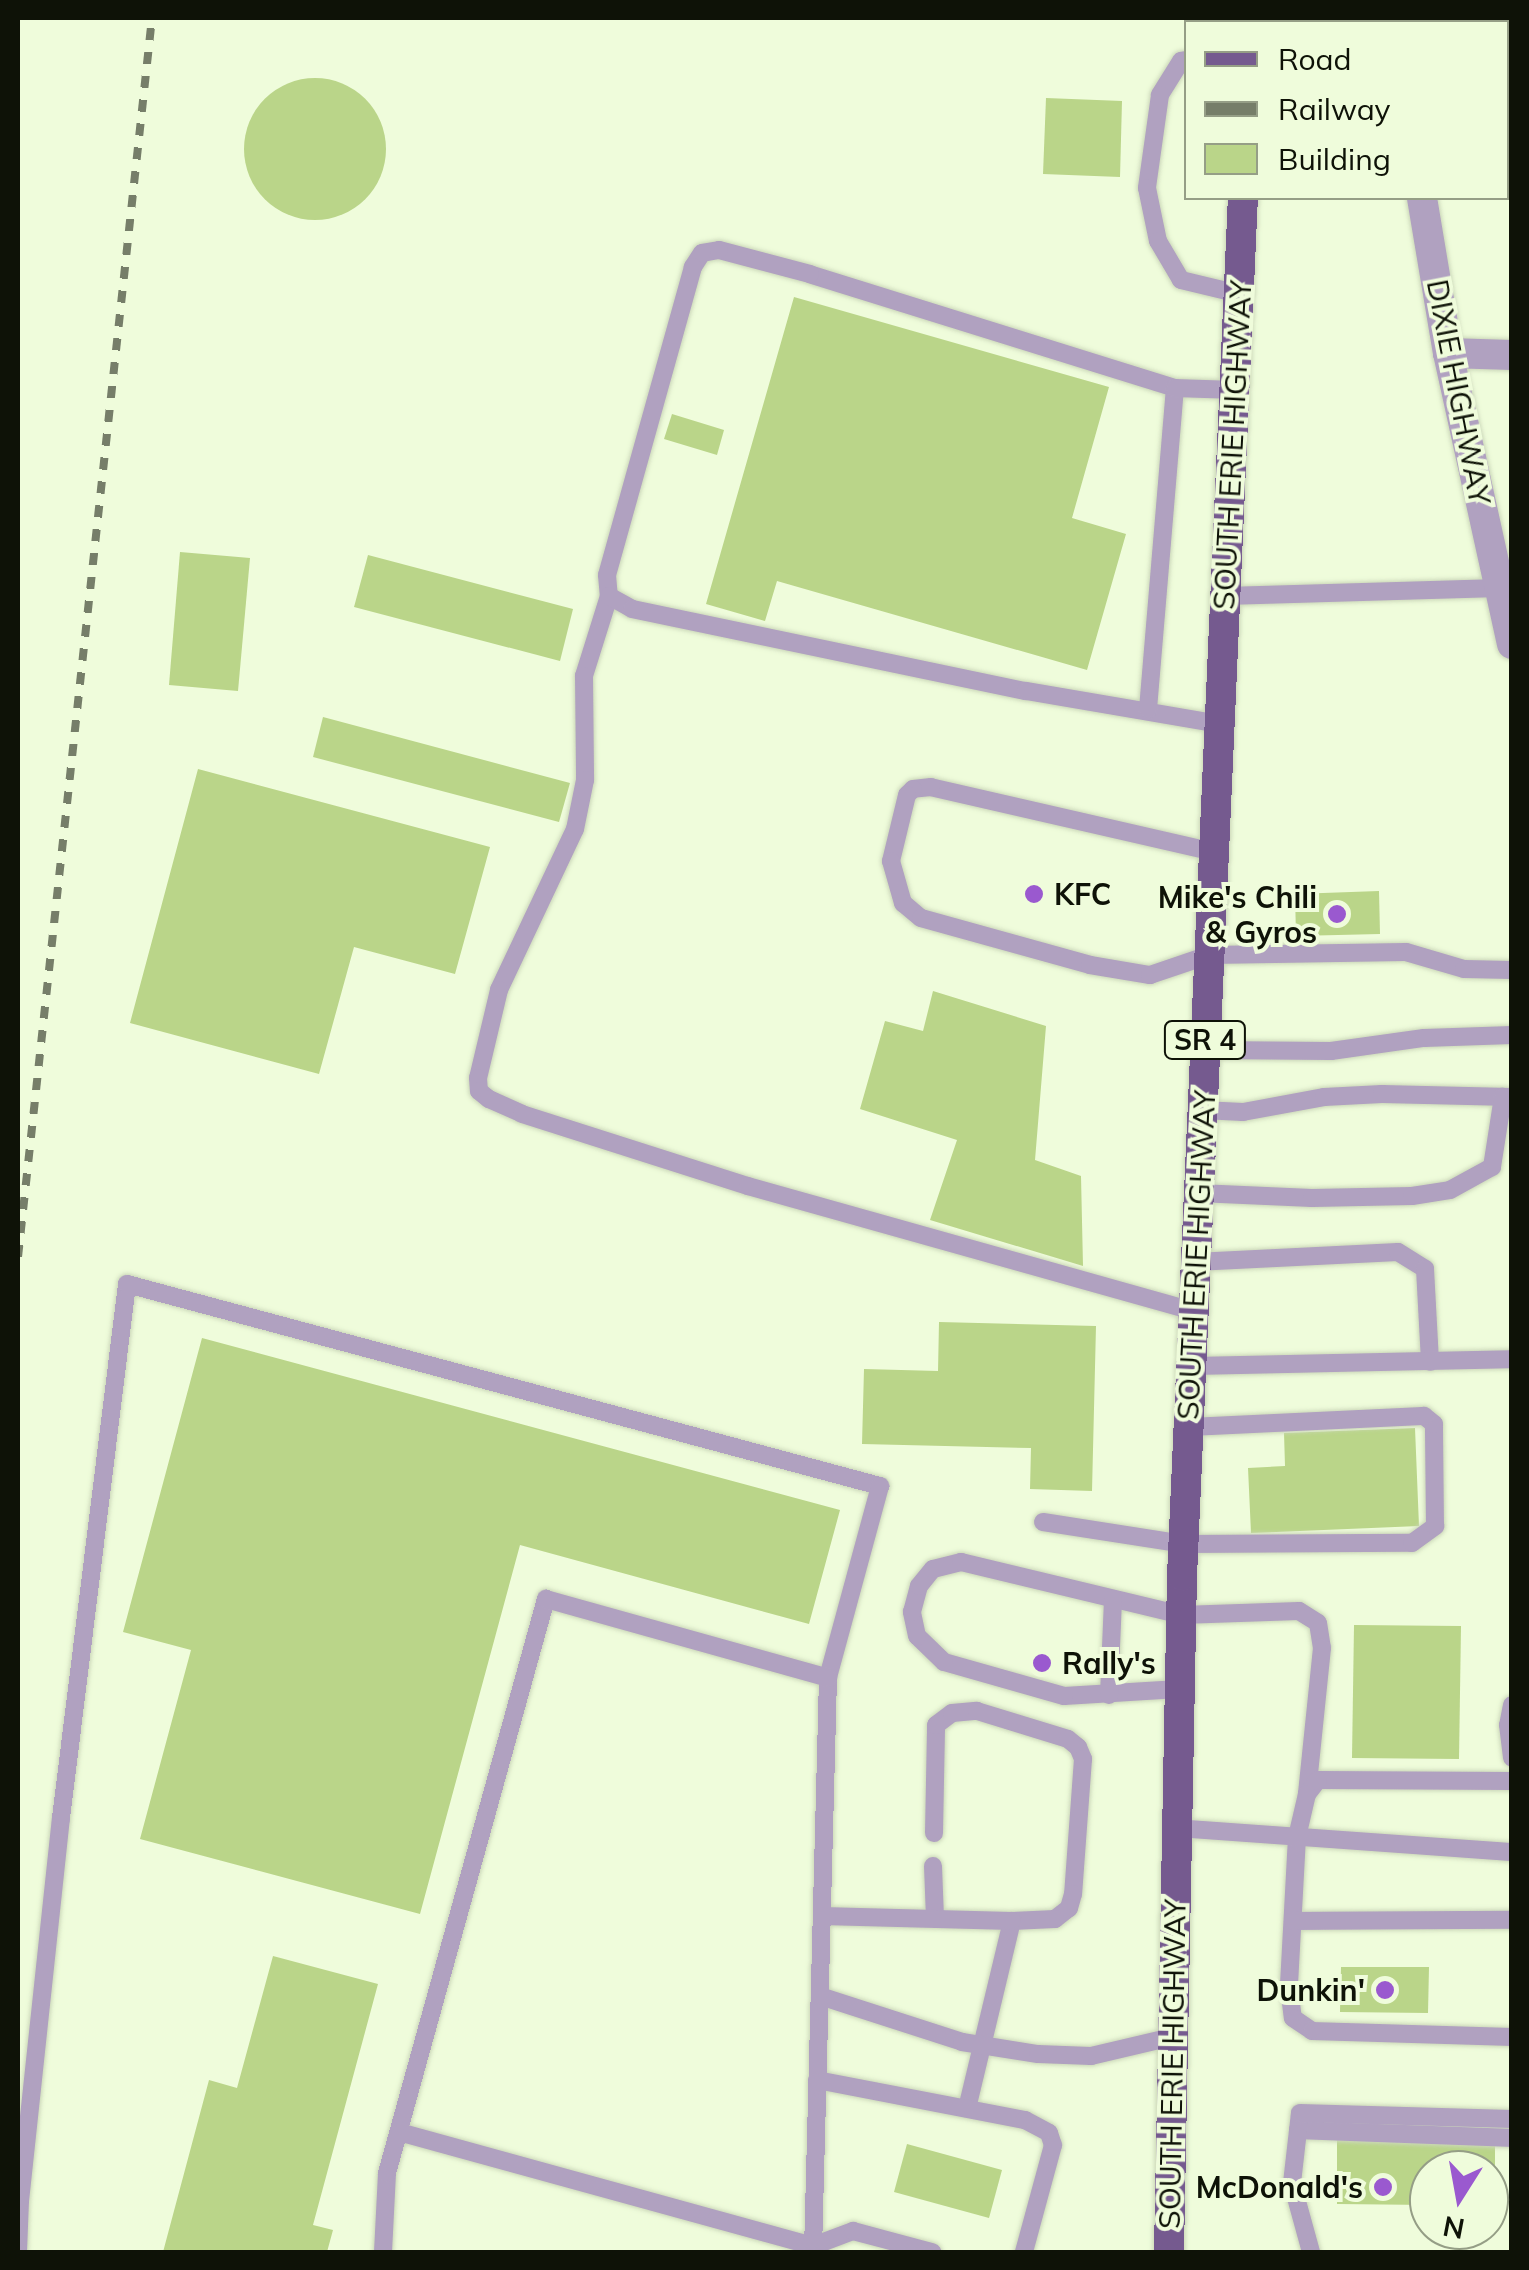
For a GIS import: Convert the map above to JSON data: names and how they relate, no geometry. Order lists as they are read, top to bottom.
{
  "streets": {
    "main road": ["SOUTH ERIE HIGHWAY", "SR 4"],
    "street": ["DIXIE HIGHWAY"]
  },
  "places": [
    "KFC",
    "Mike's Chili & Gyros",
    "Rally's",
    "Dunkin'",
    "McDonald's"
  ],
  "legend": ["Road", "Railway", "Building"],
  "north": "bottom"
}
